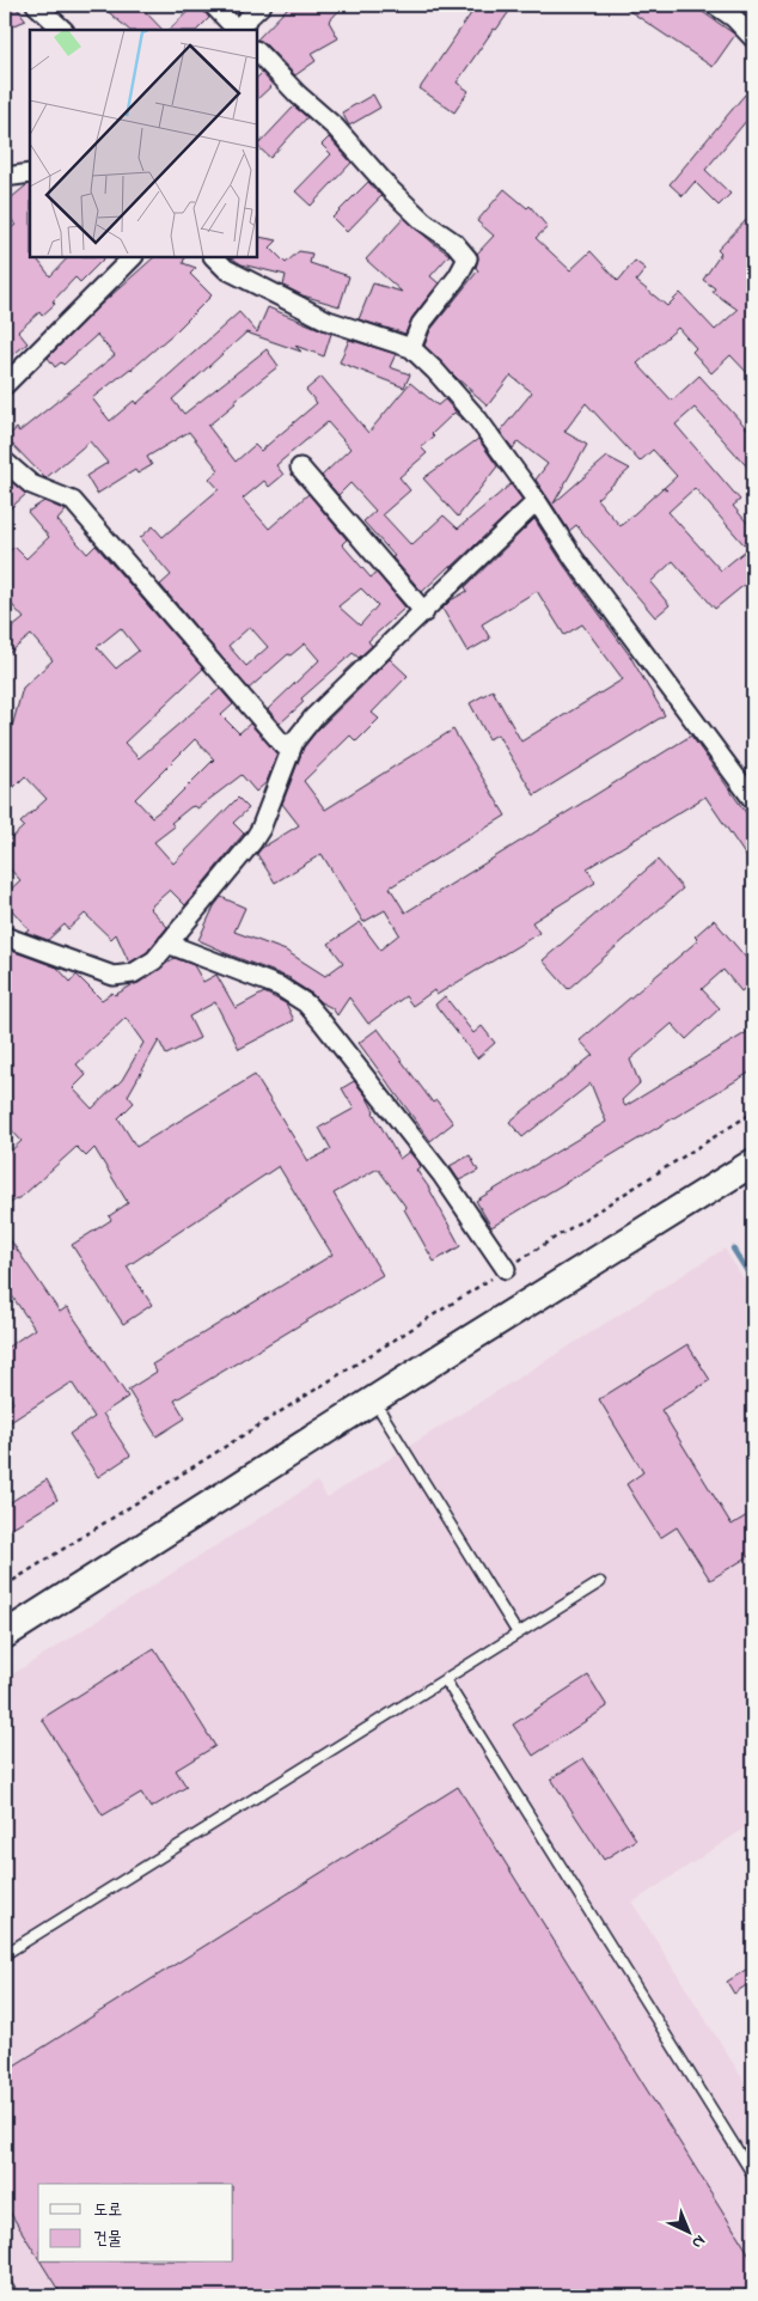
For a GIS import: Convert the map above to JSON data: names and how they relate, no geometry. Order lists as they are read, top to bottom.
{
  "legend": ["도로", "건물"],
  "north": "bottom right"
}
